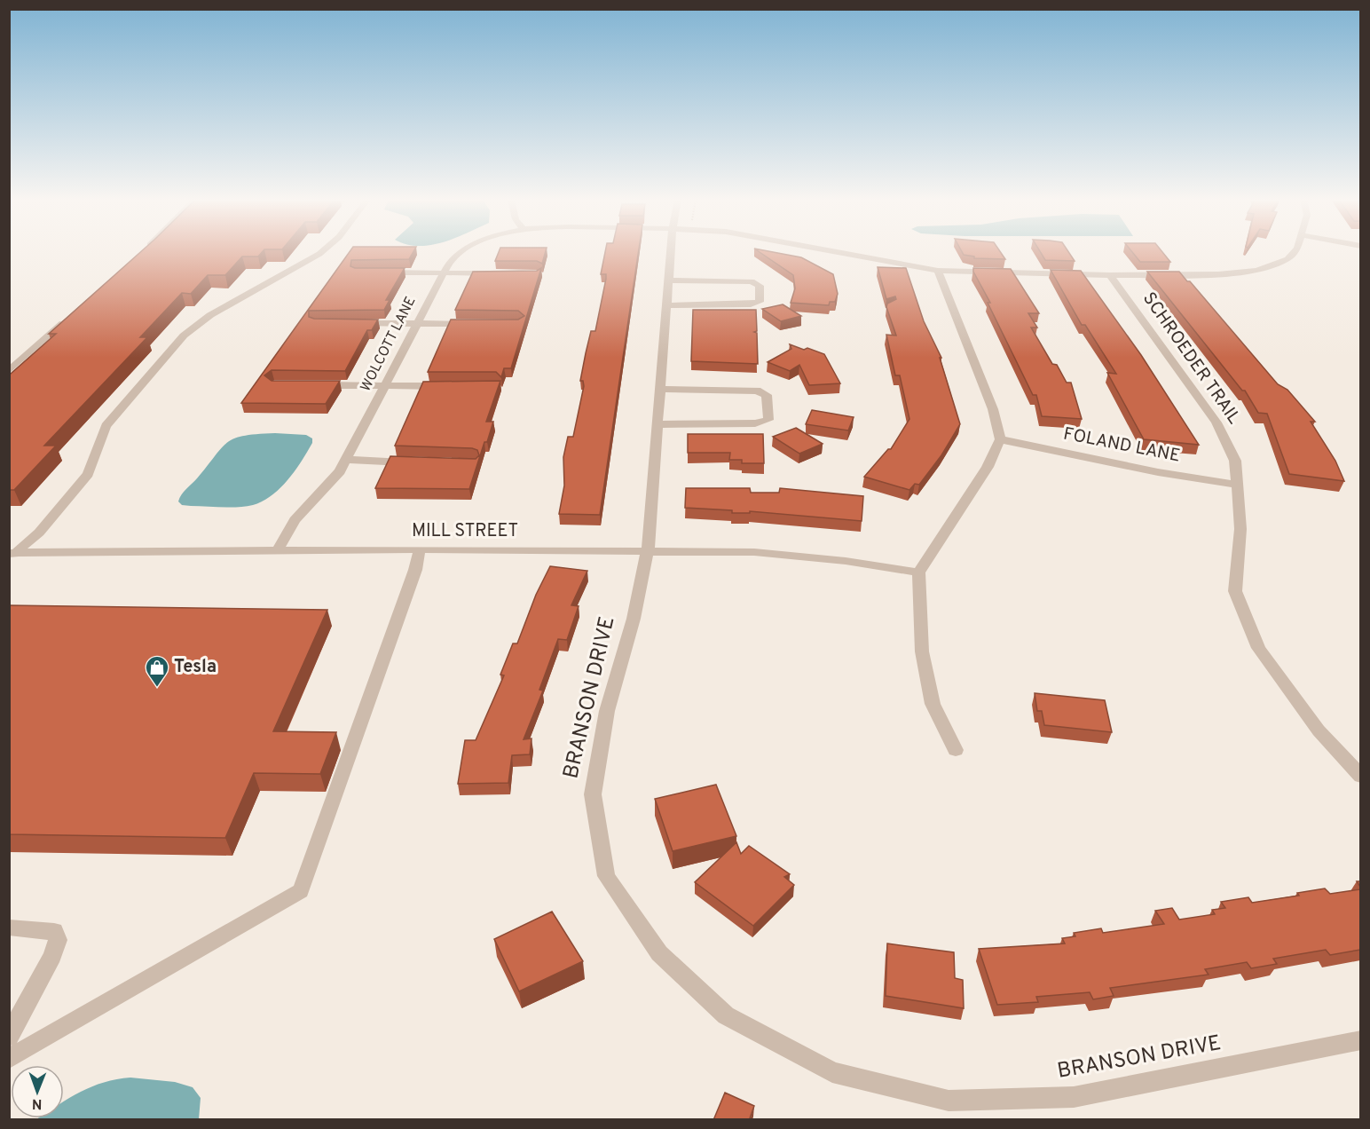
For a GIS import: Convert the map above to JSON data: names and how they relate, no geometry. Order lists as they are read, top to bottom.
{
  "streets": {
    "street": [
      "WOLCOTT LANE",
      "SCHROEDER TRAIL",
      "FOLAND LANE",
      "MILL STREET",
      "BRANSON DRIVE"
    ]
  },
  "crossings": [
    ["WOLCOTT LANE", "SCHROEDER TRAIL"],
    ["WOLCOTT LANE", "MILL STREET"],
    ["SCHROEDER TRAIL", "FOLAND LANE"],
    ["MILL STREET", "BRANSON DRIVE"]
  ],
  "places": {
    "shop": ["Tesla"]
  },
  "north": "bottom"
}
